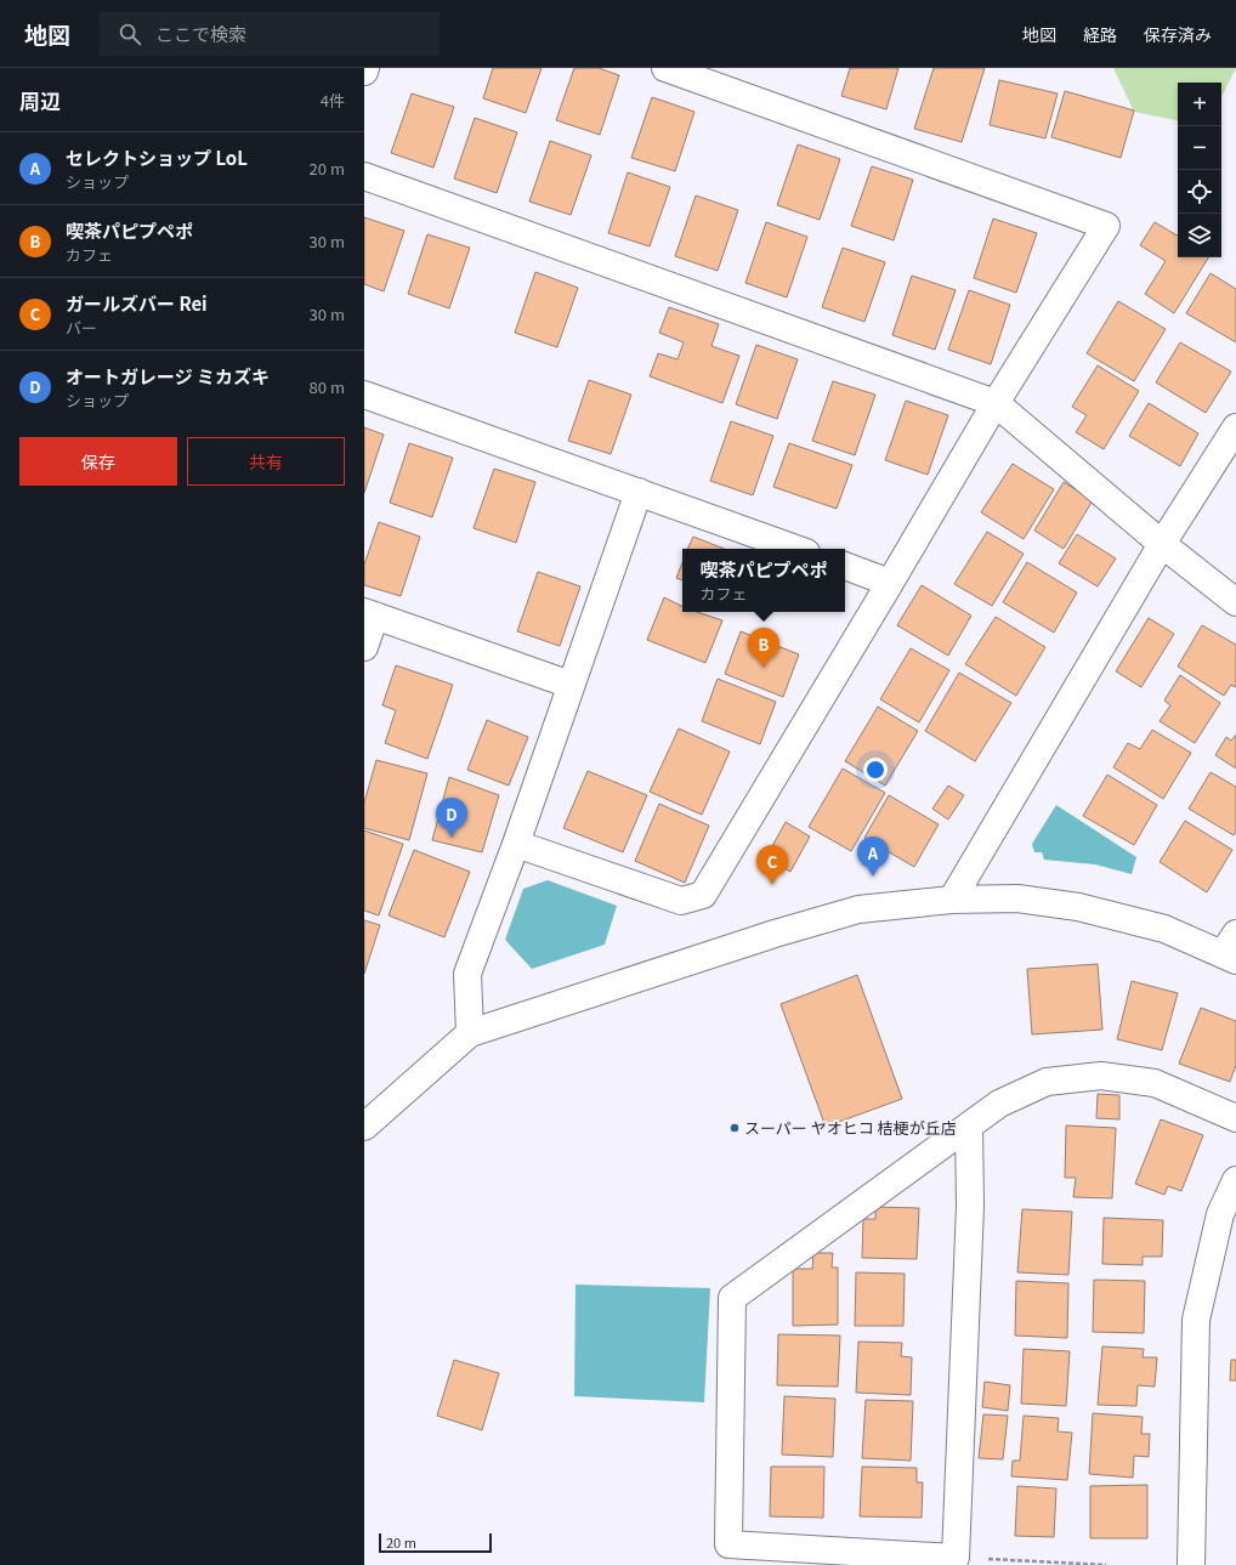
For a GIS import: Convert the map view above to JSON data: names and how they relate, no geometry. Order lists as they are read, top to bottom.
{
  "places": ["スーパー ヤオヒコ 桔梗が丘店"],
  "scale_bar": "20 m",
  "page": {
    "header": "地図",
    "search": "ここで検索",
    "nav": ["地図", "経路", "保存済み"],
    "heading": ["周辺", "4件"],
    "map_buttons": ["+", "−"],
    "list": [
      {
        "mark": "A",
        "name": "セレクトショップ LoL",
        "note": "ショップ",
        "value": "20 m"
      },
      {
        "mark": "B",
        "name": "喫茶パピプペポ",
        "note": "カフェ",
        "value": "30 m"
      },
      {
        "mark": "C",
        "name": "ガールズバー Rei",
        "note": "バー",
        "value": "30 m"
      },
      {
        "mark": "D",
        "name": "オートガレージ ミカズキ",
        "note": "ショップ",
        "value": "80 m"
      }
    ],
    "buttons": ["保存", "共有"],
    "popup": ["喫茶パピプペポ", "カフェ"],
    "pins": [
      "B",
      "D",
      "A",
      "C"
    ],
    "scale": "20 m"
  }
}
